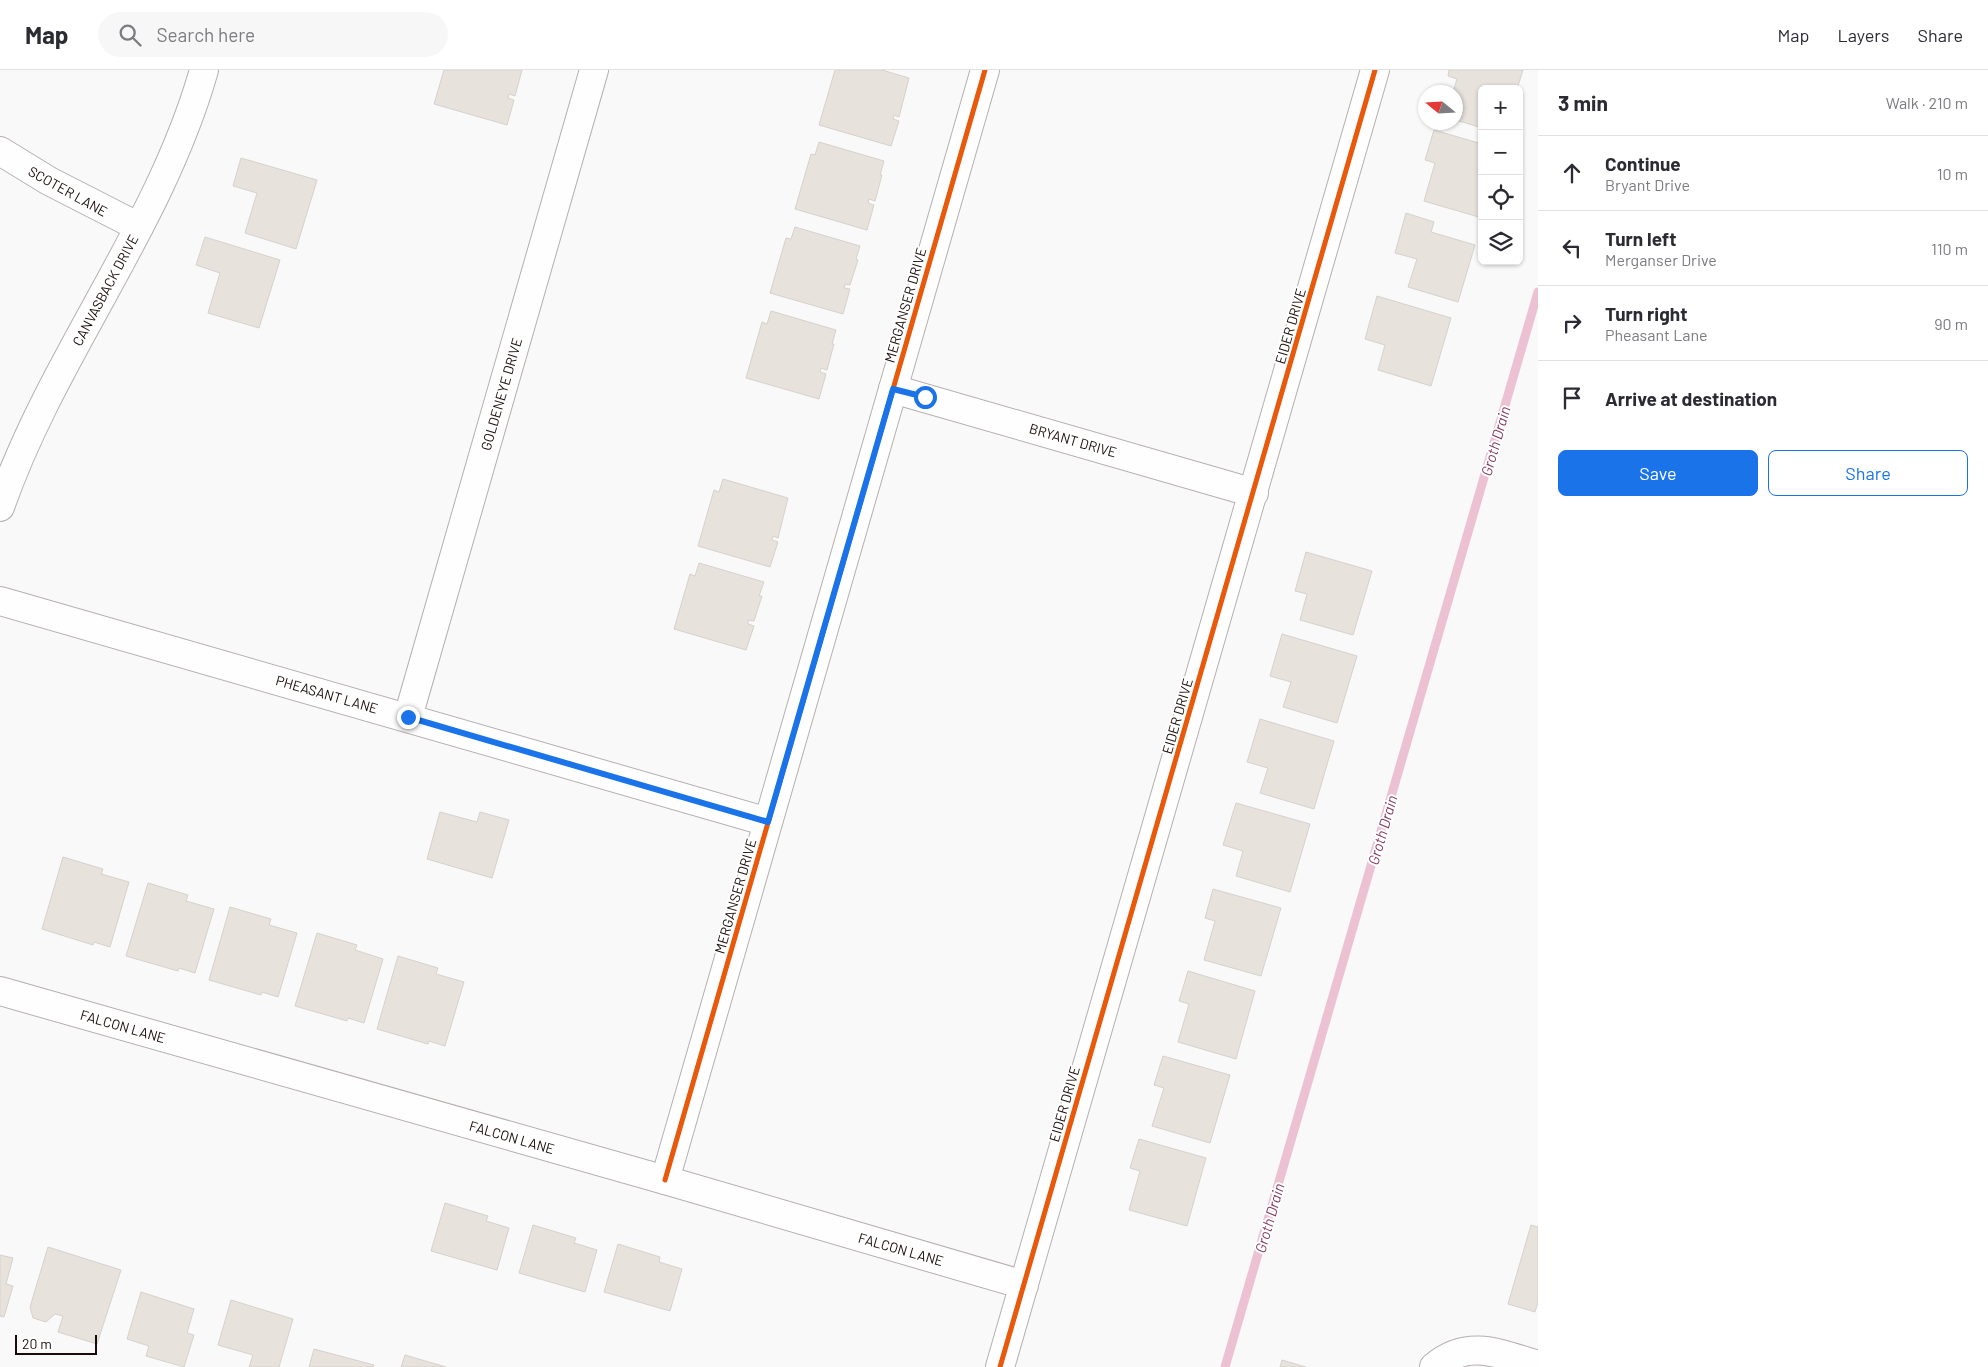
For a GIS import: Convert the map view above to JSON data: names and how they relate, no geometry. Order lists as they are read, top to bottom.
{
  "streets": {
    "street": [
      "SCOTER LANE",
      "CANVASBACK DRIVE",
      "MERGANSER DRIVE",
      "EIDER DRIVE",
      "GOLDENEYE DRIVE",
      "BRYANT DRIVE",
      "PHEASANT LANE",
      "FALCON LANE"
    ]
  },
  "crossings": [
    ["SCOTER LANE", "CANVASBACK DRIVE"],
    ["MERGANSER DRIVE", "BRYANT DRIVE"],
    ["MERGANSER DRIVE", "PHEASANT LANE"],
    ["MERGANSER DRIVE", "FALCON LANE"],
    ["EIDER DRIVE", "BRYANT DRIVE"],
    ["EIDER DRIVE", "FALCON LANE"],
    ["GOLDENEYE DRIVE", "PHEASANT LANE"]
  ],
  "water": ["Groth Drain"],
  "scale_bar": "20 m",
  "north": "left",
  "page": {
    "header": "Map",
    "search": "Search here",
    "nav": ["Map", "Layers", "Share"],
    "heading": ["3 min", "Walk · 210 m"],
    "map_buttons": ["+", "−"],
    "list": [
      ["Continue", "Bryant Drive", "10 m"],
      ["Turn left", "Merganser Drive", "110 m"],
      ["Turn right", "Pheasant Lane", "90 m"],
      "Arrive at destination"
    ],
    "buttons": ["Save", "Share"],
    "scale": "20 m"
  }
}
